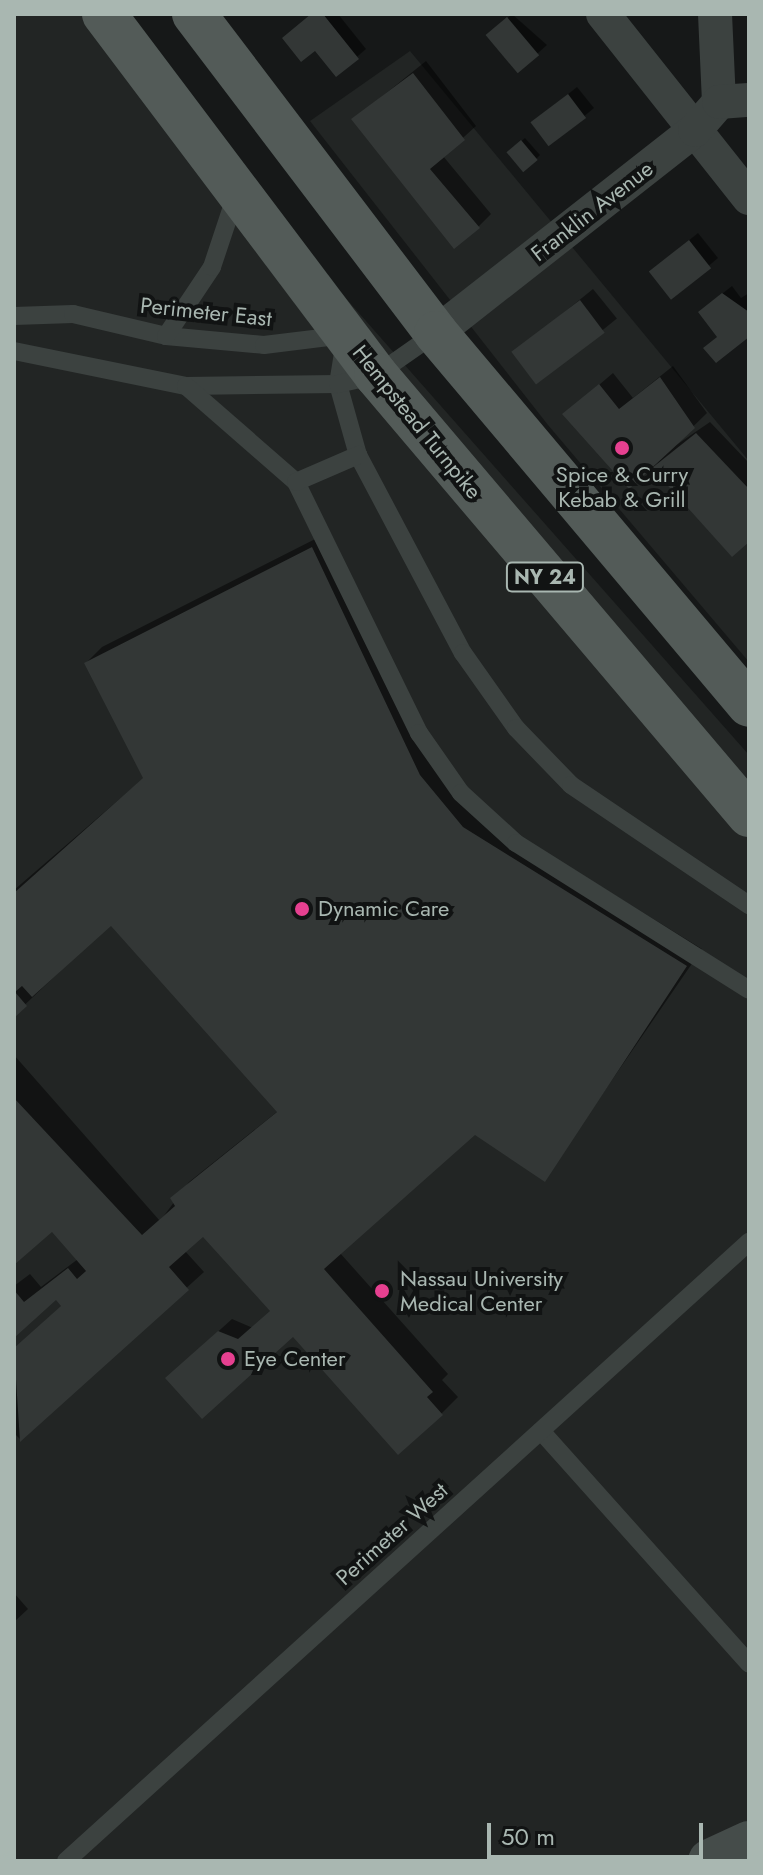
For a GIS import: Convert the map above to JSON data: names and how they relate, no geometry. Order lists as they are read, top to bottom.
{
  "streets": {
    "main road": ["Hempstead Turnpike", "NY 24"],
    "street": ["Franklin Avenue"],
    "lane": ["Perimeter East", "Perimeter West"]
  },
  "crossings": [
    ["Franklin Avenue", "NY 24"],
    ["Perimeter East", "Hempstead Turnpike"]
  ],
  "places": [
    "Spice & Curry Kebab & Grill",
    "Dynamic Care",
    "Nassau University Medical Center",
    "Eye Center"
  ],
  "scale_bar": "50 m"
}
